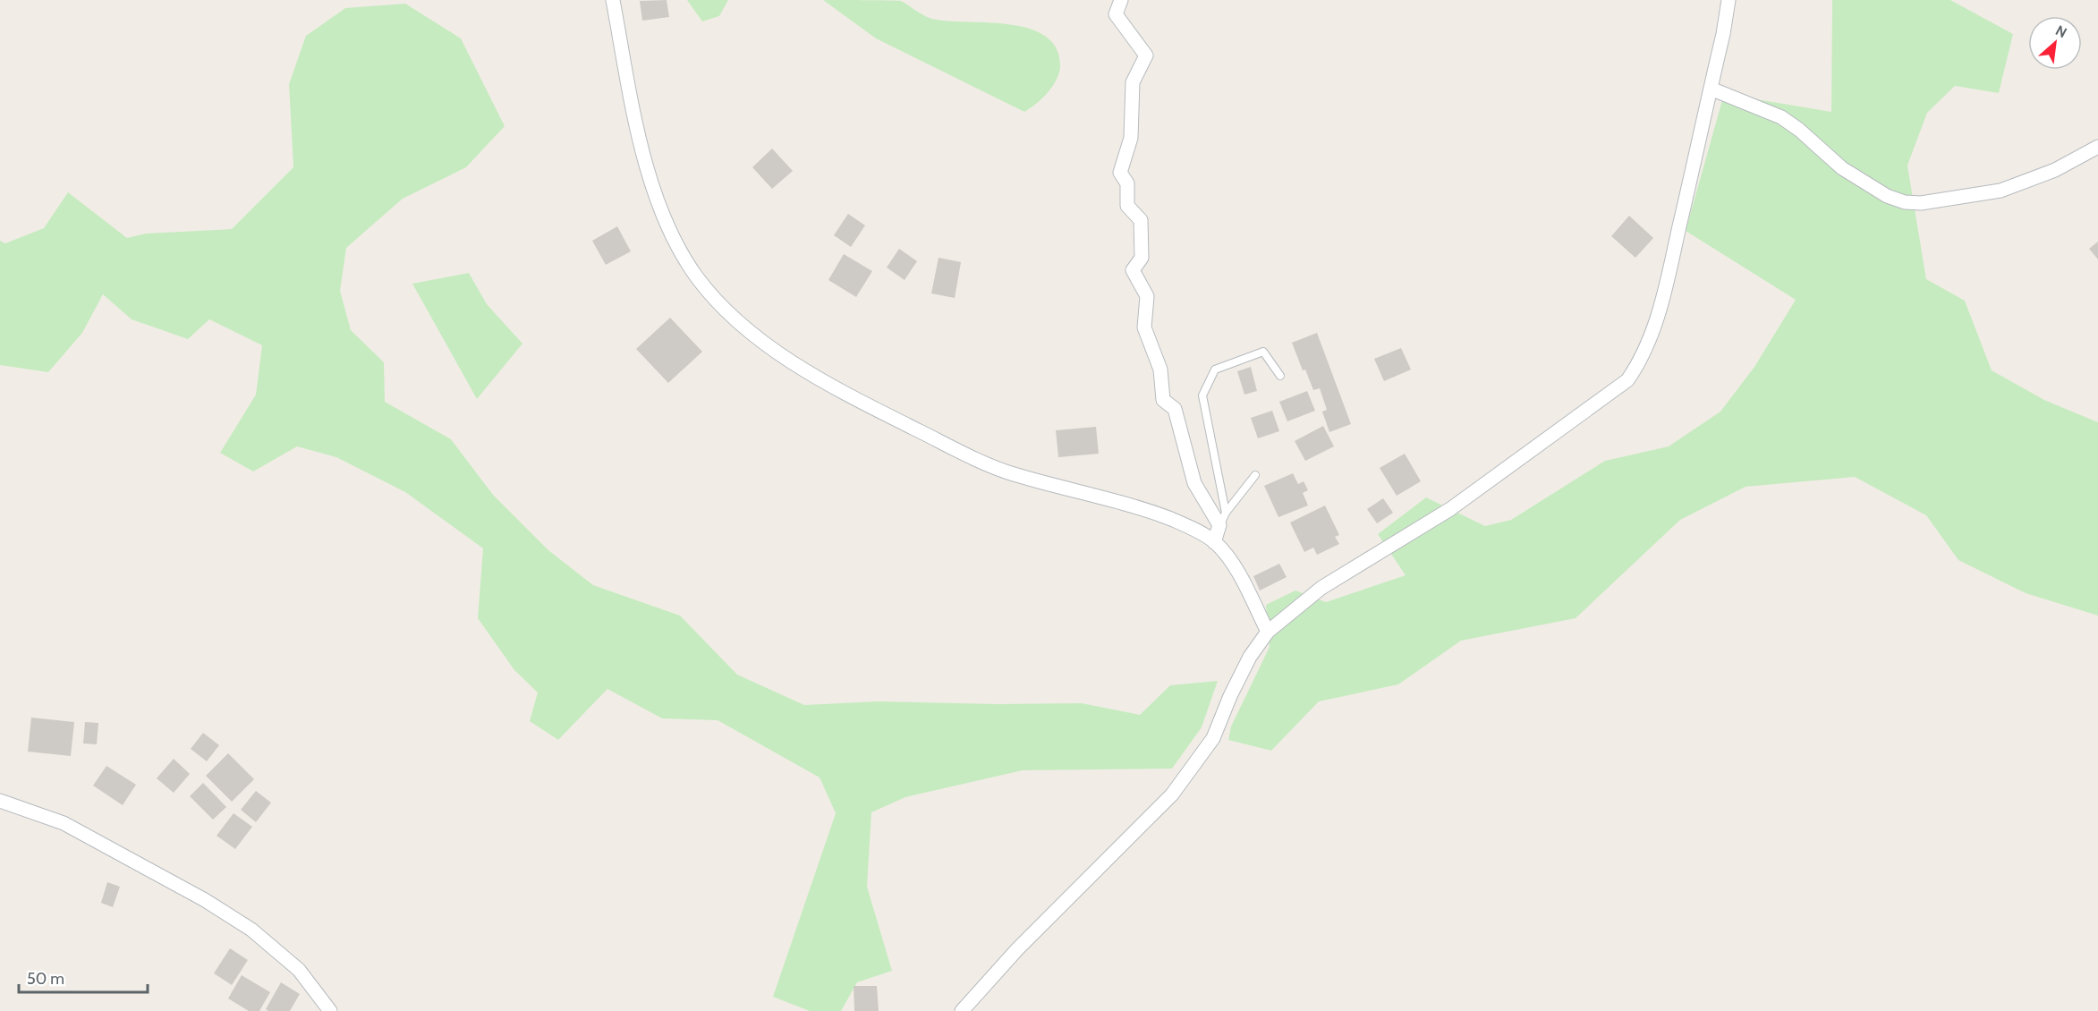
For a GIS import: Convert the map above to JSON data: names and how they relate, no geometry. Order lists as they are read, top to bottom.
{
  "scale_bar": "50 m",
  "north": "top right"
}
